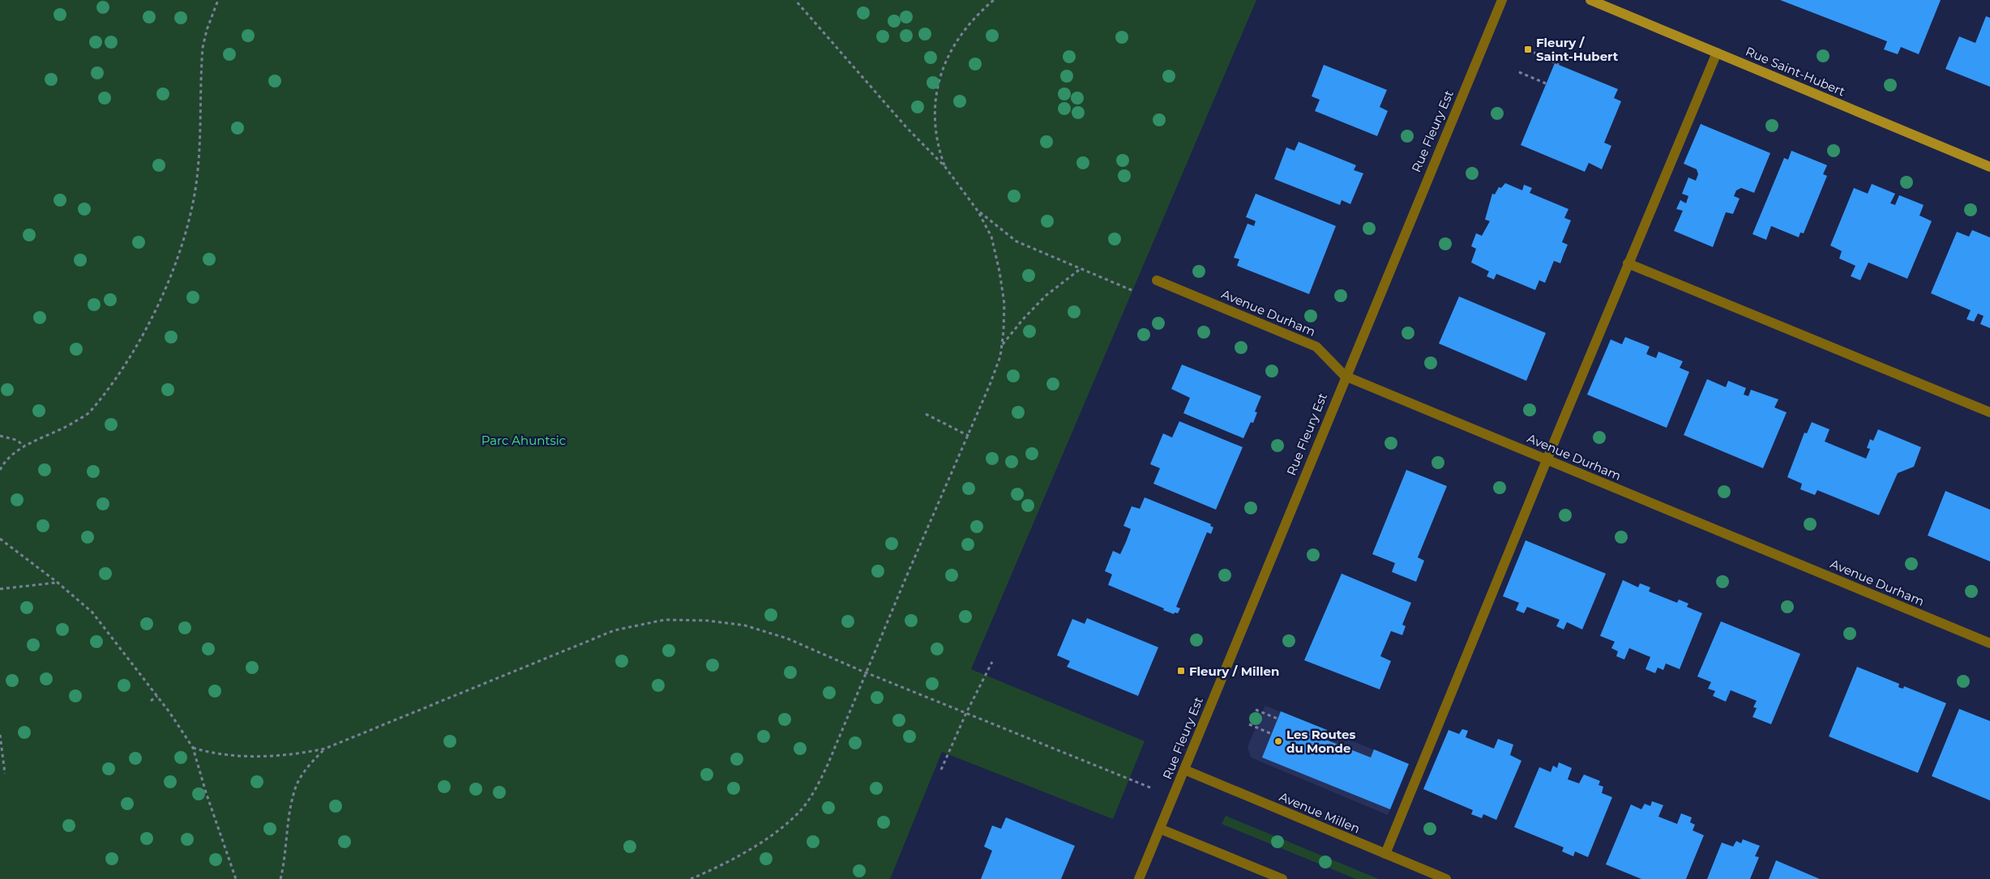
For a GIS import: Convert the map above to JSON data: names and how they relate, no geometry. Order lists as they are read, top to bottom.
{
  "streets": {
    "main road": ["Rue Saint-Hubert"],
    "street": ["Rue Fleury Est", "Avenue Durham", "Avenue Millen"]
  },
  "crossings": [
    ["Rue Fleury Est", "Avenue Durham"],
    ["Rue Fleury Est", "Avenue Millen"]
  ],
  "parks": ["Parc Ahuntsic"],
  "places": {
    "transit": ["Fleury / Saint-Hubert", "Fleury / Millen"],
    "other": ["Les Routes du Monde"]
  }
}
